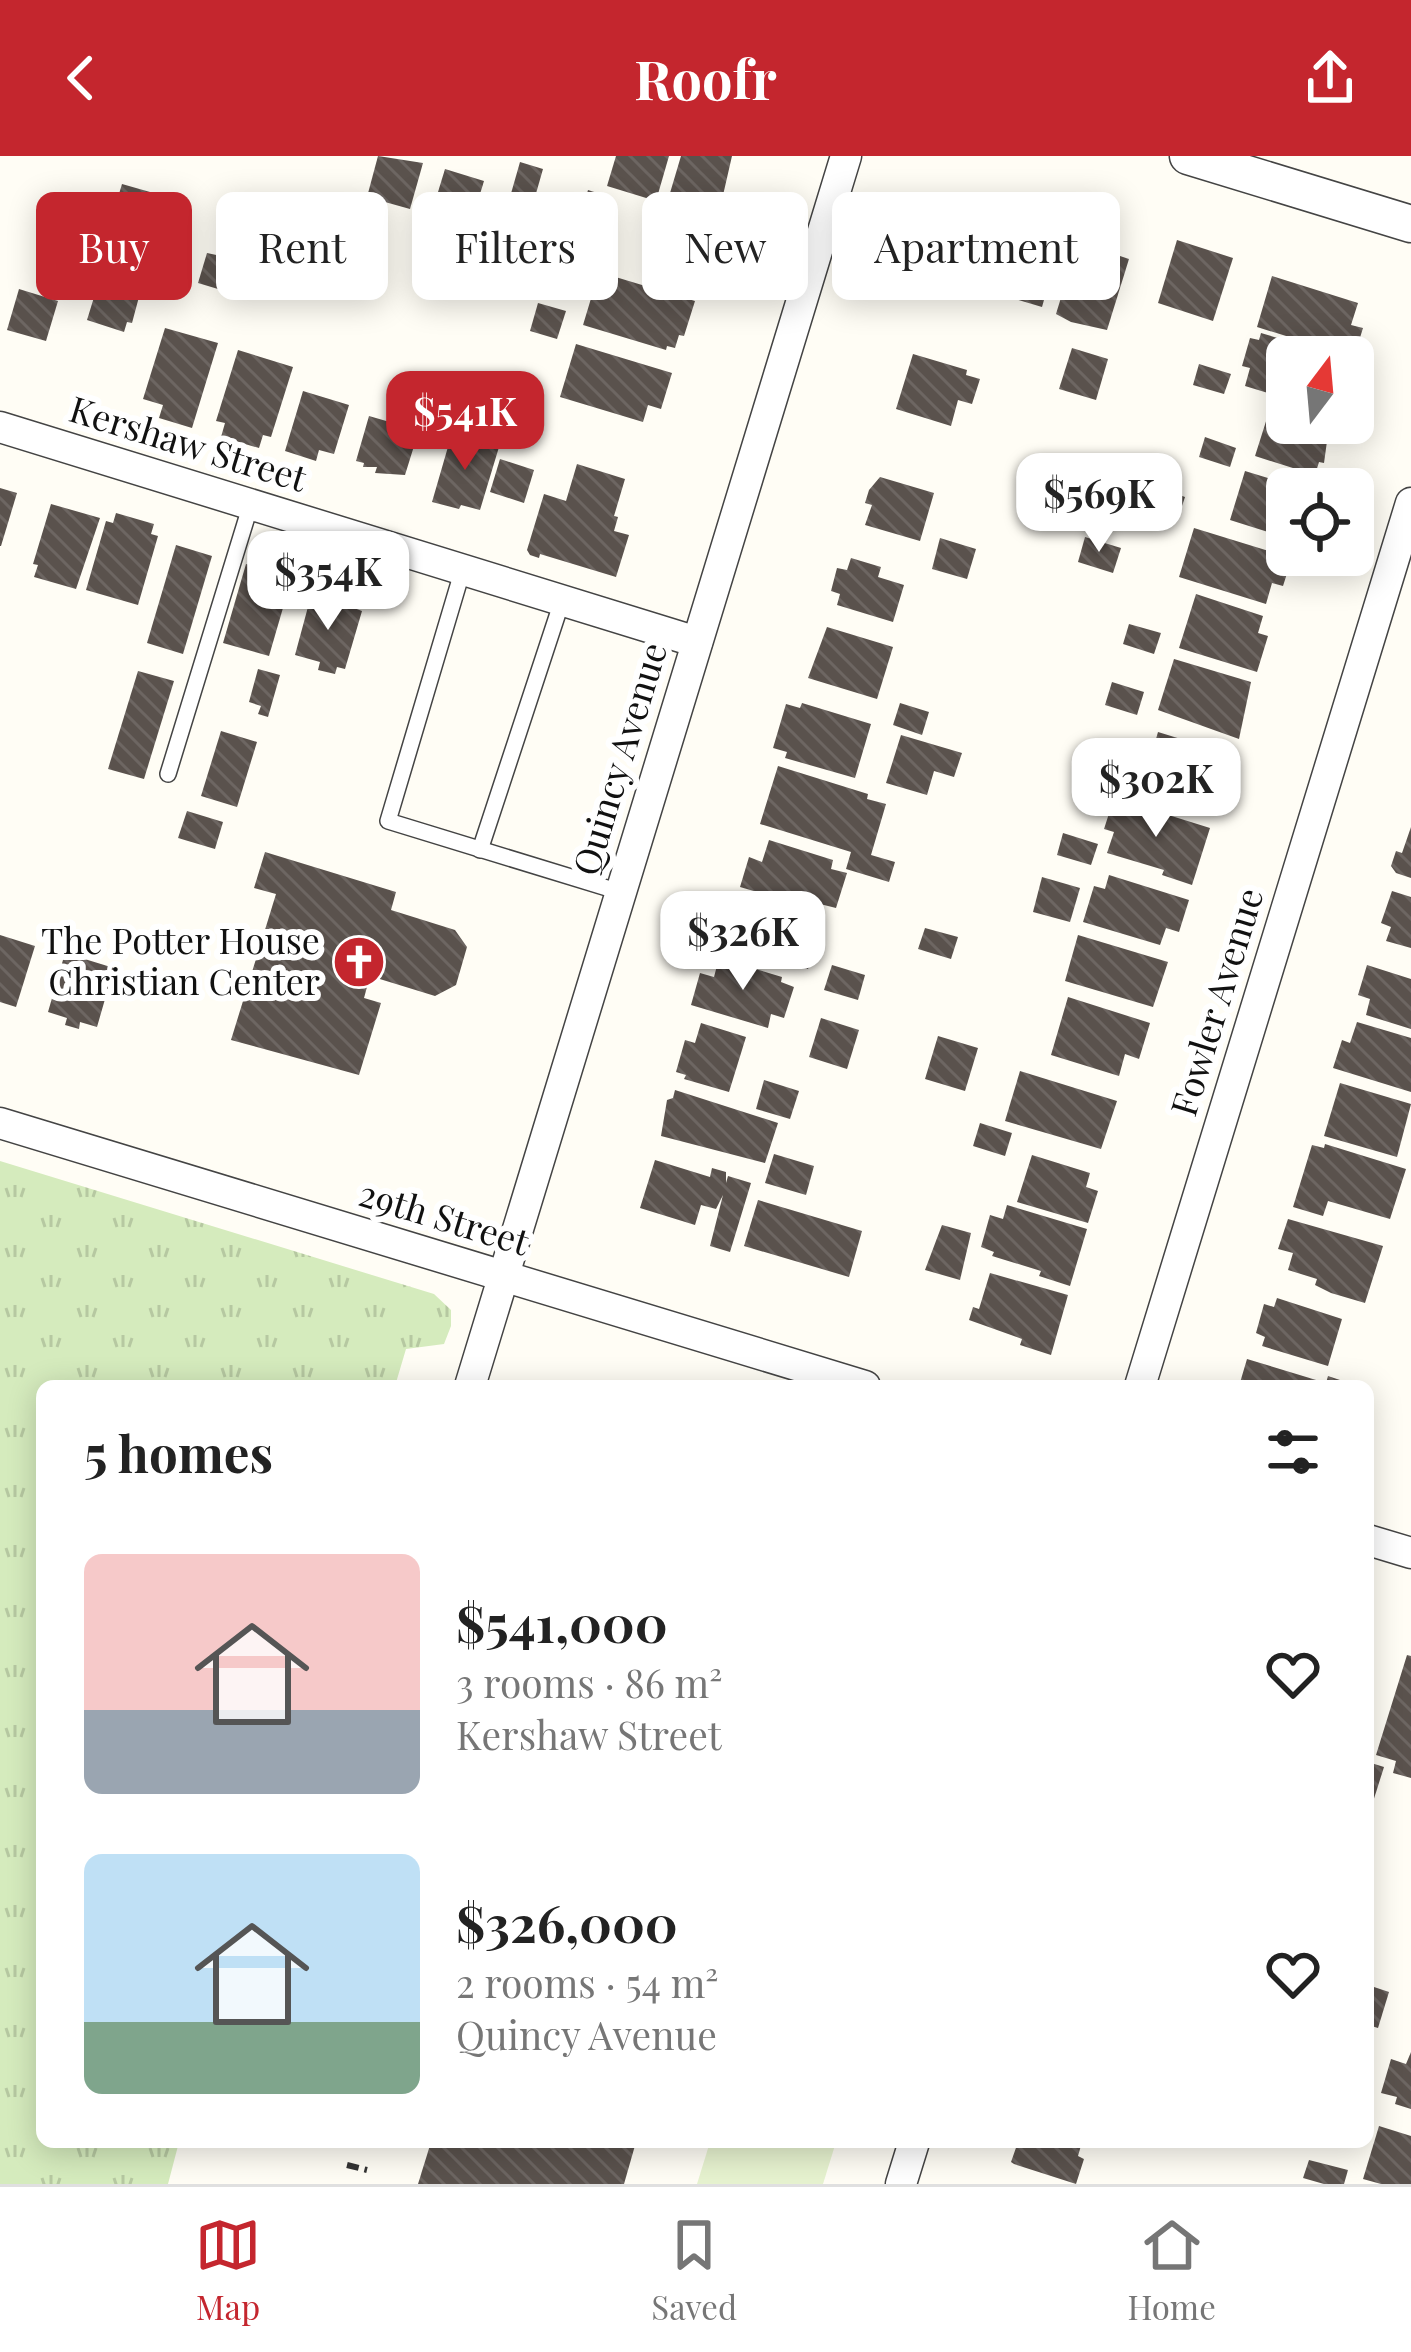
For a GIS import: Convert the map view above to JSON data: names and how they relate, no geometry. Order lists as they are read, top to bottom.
{
  "streets": {
    "street": [
      "Kershaw Street",
      "Quincy Avenue",
      "Fowler Avenue",
      "29th Street"
    ]
  },
  "crossings": [
    ["Kershaw Street", "Quincy Avenue"],
    ["Quincy Avenue", "29th Street"]
  ],
  "places": {
    "church": ["The Potter House Christian Center"]
  },
  "north": "top",
  "page": {
    "header": "Roofr",
    "chip": [
      "Buy",
      "Rent",
      "Filters",
      "New",
      "Apartment"
    ],
    "price": [
      "$541K",
      "$569K",
      "$354K",
      "$302K",
      "$326K"
    ],
    "heading": "5 homes",
    "list": [
      {
        "name": "$541,000",
        "note": "3 rooms · 86 m² · Kershaw Street"
      },
      {
        "name": "$326,000",
        "note": "2 rooms · 54 m² · Quincy Avenue"
      }
    ],
    "tabs": ["Map", "Saved", "Home"]
  }
}
